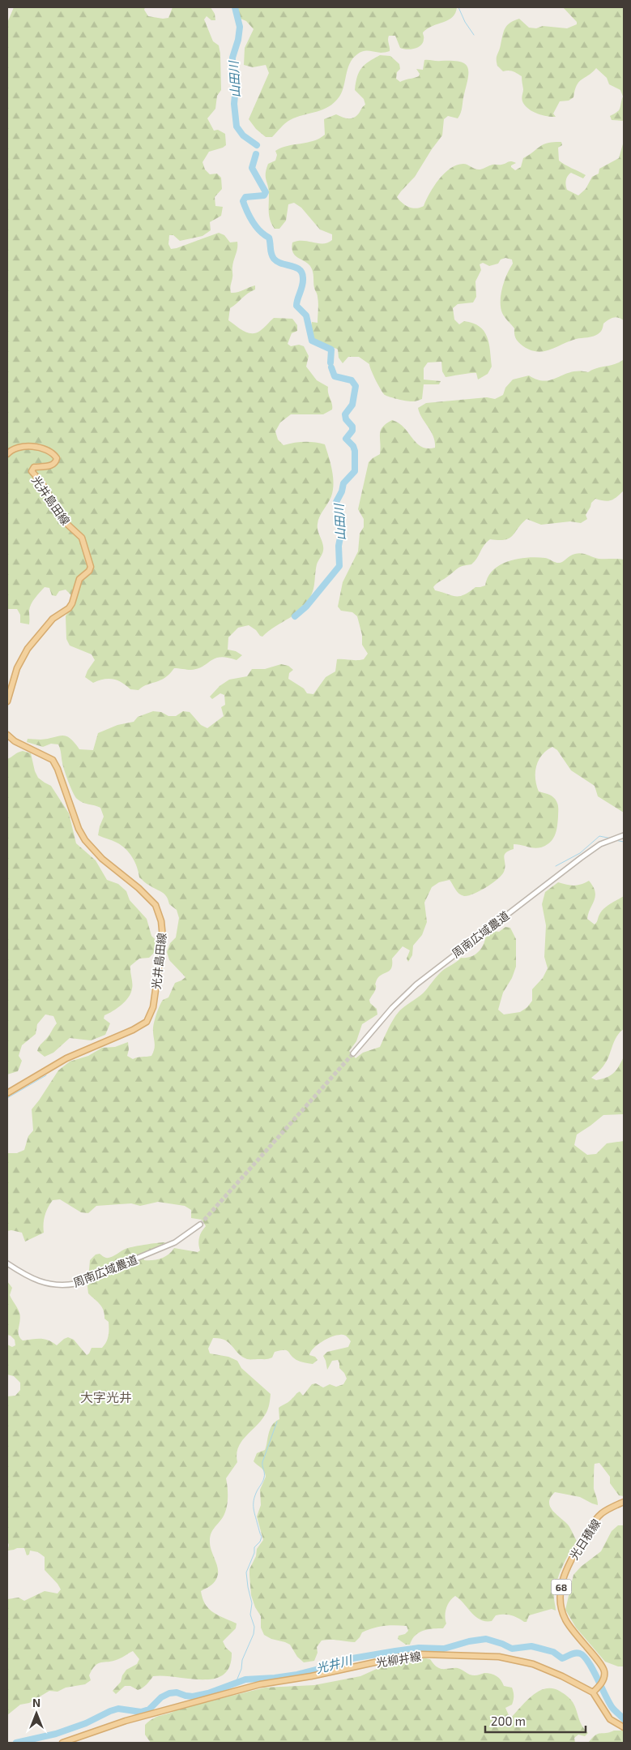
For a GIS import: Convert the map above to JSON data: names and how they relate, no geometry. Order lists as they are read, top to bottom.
{
  "streets": {
    "main road": [
      "光井島田線",
      "光日積線",
      "68",
      "光柳井線"
    ],
    "street": ["周南広域農道"]
  },
  "crossings": [
    ["光日積線", "光柳井線"]
  ],
  "districts": ["大字光井"],
  "water": ["山田川", "光井川"],
  "scale_bar": "200 m",
  "north": "top"
}
